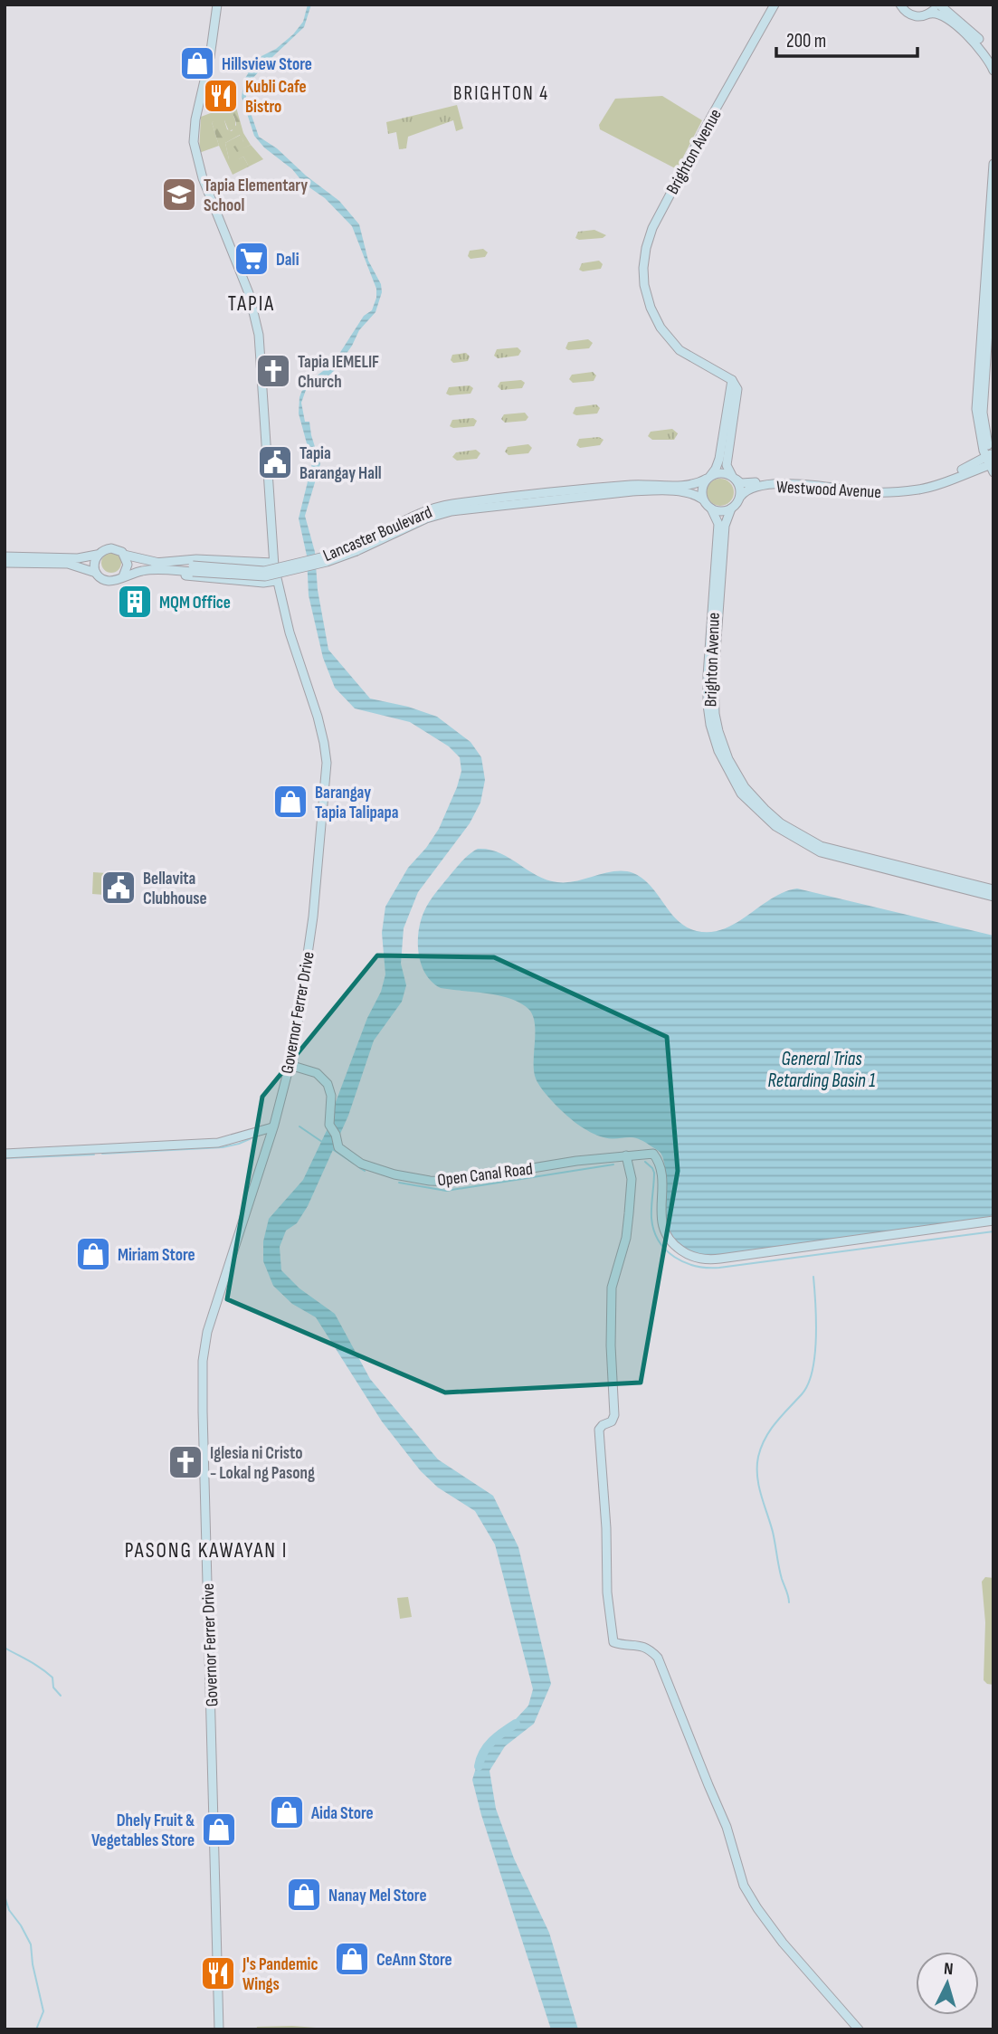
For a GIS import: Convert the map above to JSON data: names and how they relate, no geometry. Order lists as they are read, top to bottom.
{
  "streets": {
    "street": [
      "Brighton Avenue",
      "Westwood Avenue",
      "Lancaster Boulevard",
      "Governor Ferrer Drive",
      "Open Canal Road"
    ]
  },
  "crossings": [
    ["Brighton Avenue", "Westwood Avenue"],
    ["Brighton Avenue", "Lancaster Boulevard"],
    ["Westwood Avenue", "Lancaster Boulevard"],
    ["Governor Ferrer Drive", "Open Canal Road"]
  ],
  "districts": ["BRIGHTON 4", "TAPIA", "PASONG KAWAYAN I"],
  "water": ["General Trias Retarding Basin 1"],
  "places": {
    "shop": [
      "Hillsview Store",
      "Barangay Tapia Talipapa",
      "Miriam Store",
      "Aida Store",
      "Dhely Fruit & Vegetables Store",
      "Nanay Mel Store",
      "CeAnn Store"
    ],
    "restaurant": ["Kubli Cafe Bistro", "J's Pandemic Wings"],
    "school or university": ["Tapia Elementary School"],
    "supermarket": ["Dali"],
    "church": ["Tapia IEMELIF Church", "Iglesia ni Cristo - Lokal ng Pasong"],
    "public building": ["Tapia Barangay Hall", "Bellavita Clubhouse"],
    "building": ["MQM Office"]
  },
  "scale_bar": "200 m",
  "north": "top"
}
